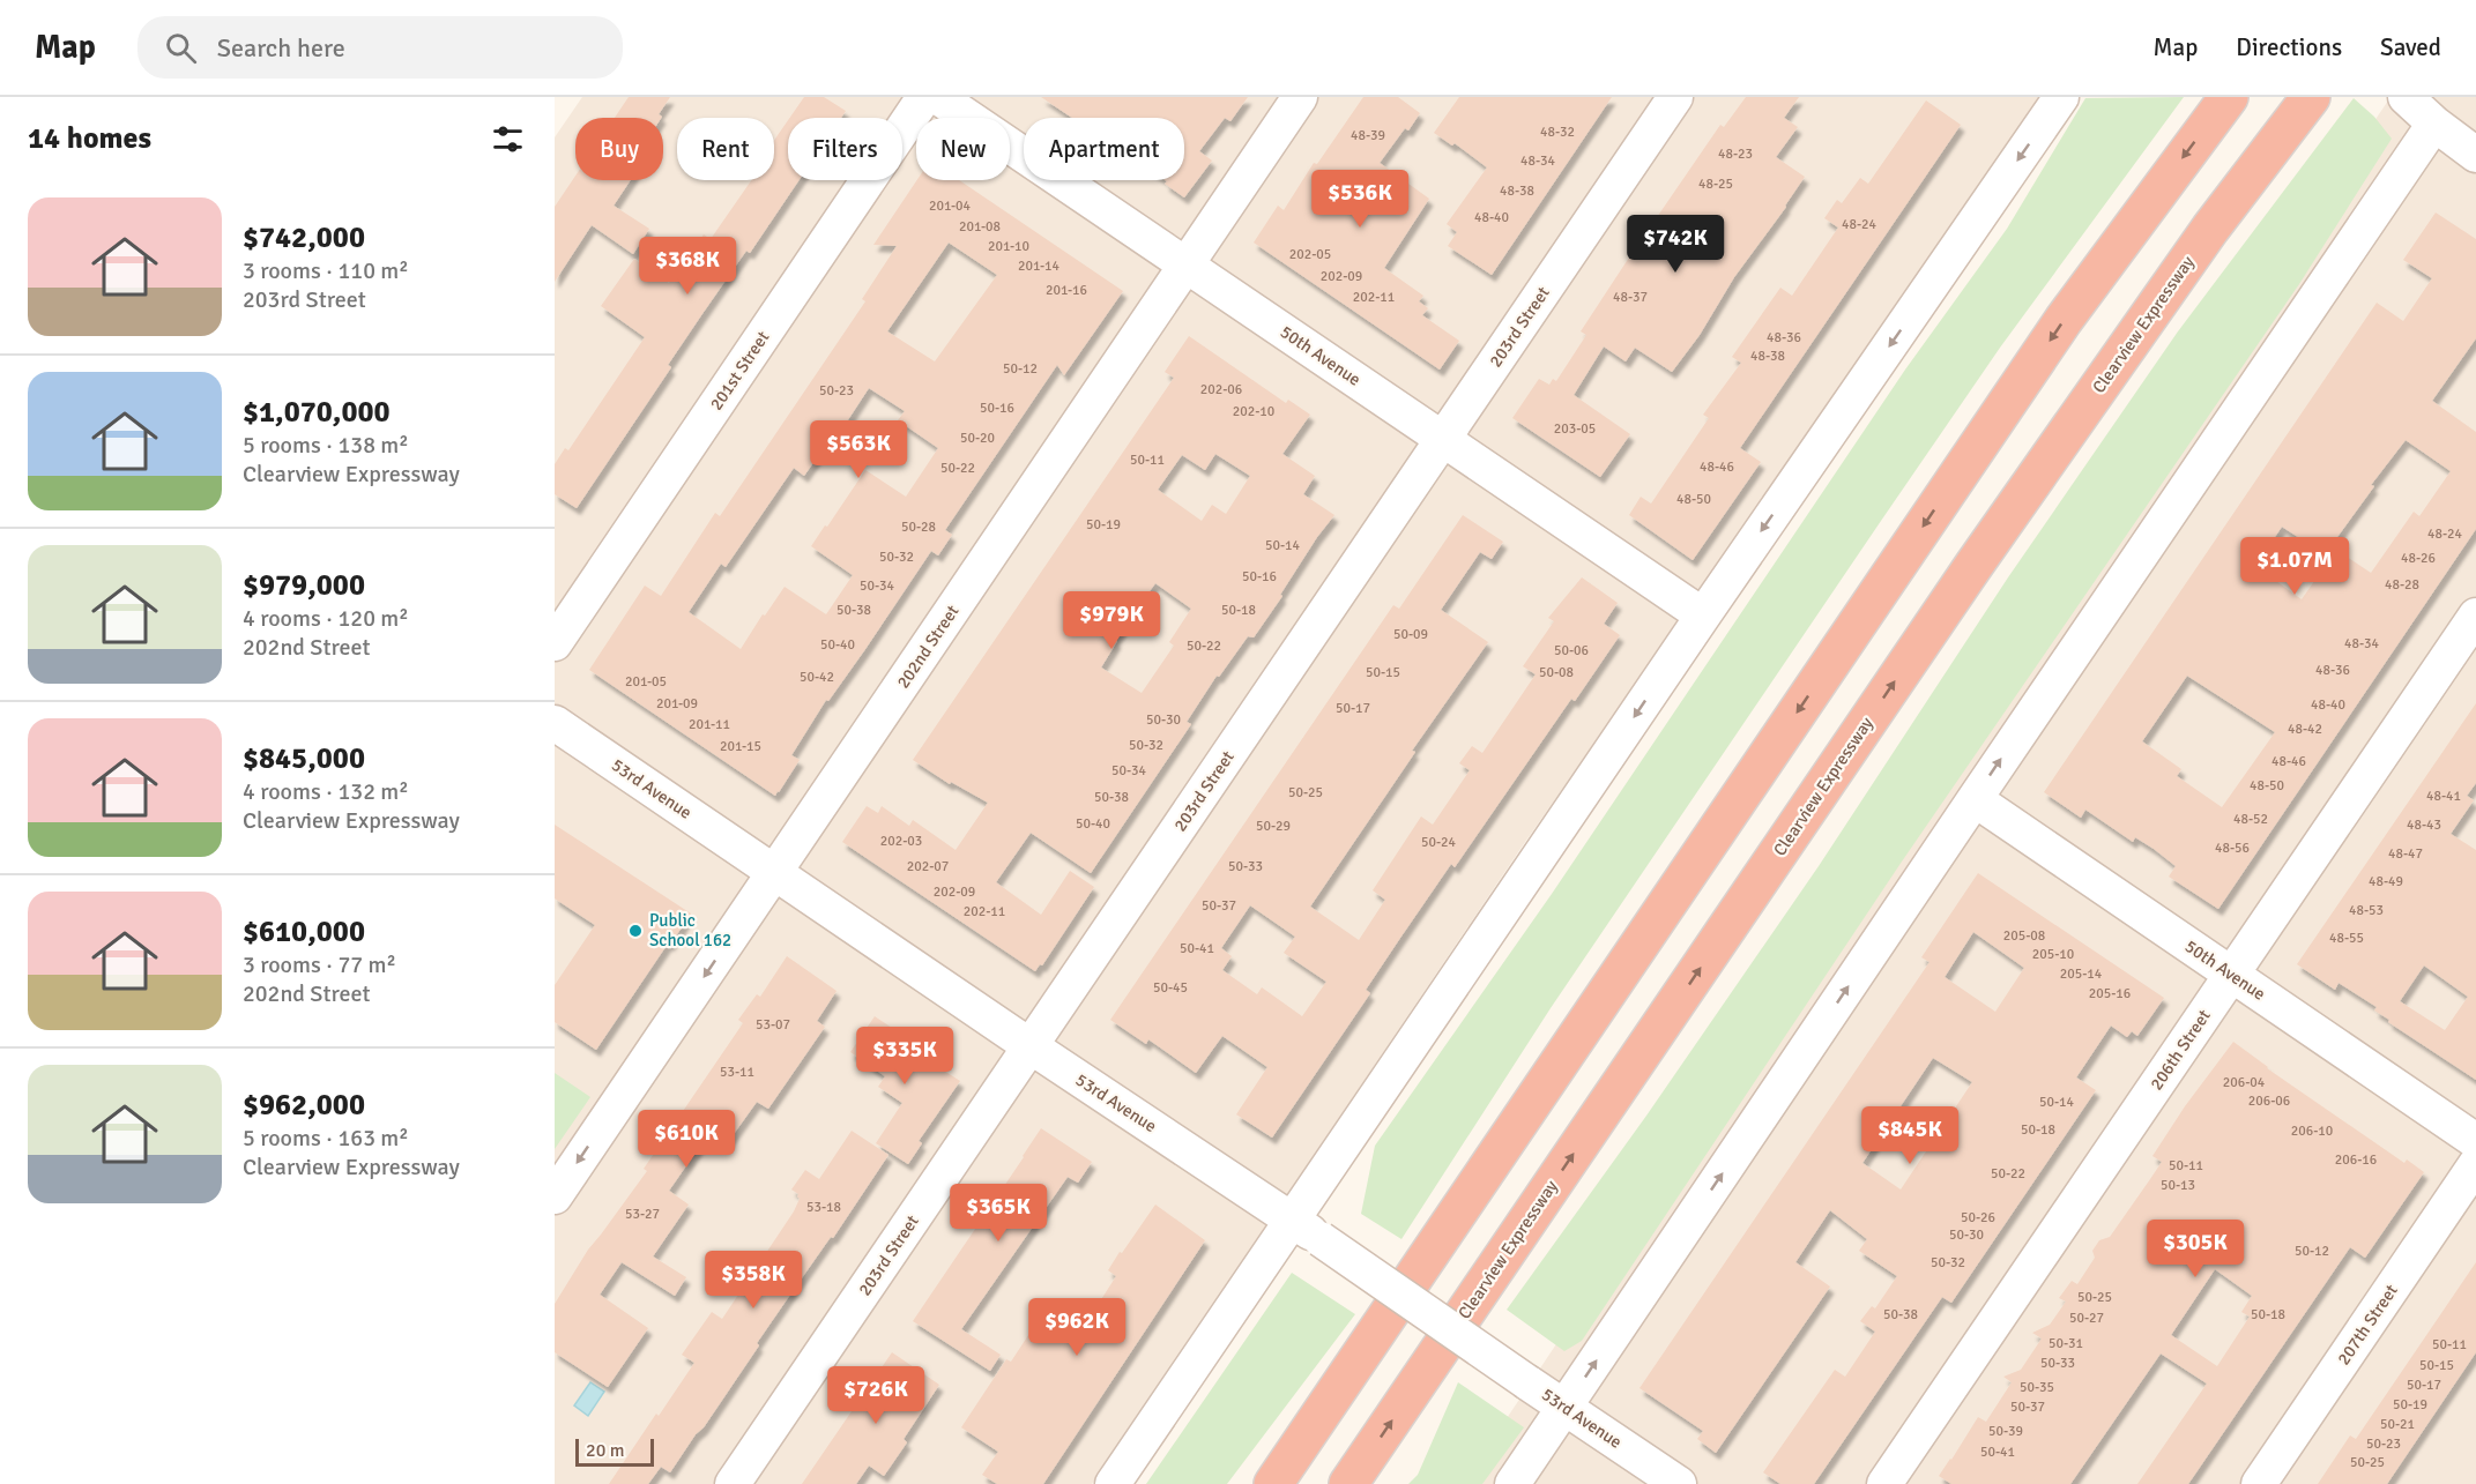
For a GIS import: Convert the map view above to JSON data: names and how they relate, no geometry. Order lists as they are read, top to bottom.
{
  "streets": {
    "highway": ["Clearview Expressway"],
    "street": [
      "203rd Street",
      "50th Avenue",
      "201st Street",
      "202nd Street",
      "53rd Avenue",
      "206th Street",
      "207th Street"
    ]
  },
  "crossings": [
    ["203rd Street", "50th Avenue"],
    ["203rd Street", "53rd Avenue"],
    ["50th Avenue", "202nd Street"],
    ["50th Avenue", "206th Street"],
    ["202nd Street", "53rd Avenue"]
  ],
  "places": ["Public School 162"],
  "house_numbers": [
    "48-32",
    "48-39",
    "48-23",
    "48-34",
    "48-25",
    "48-38",
    "201-04",
    "48-40",
    "48-24",
    "201-08",
    "201-10",
    "202-05",
    "201-14",
    "202-09",
    "201-16",
    "202-11",
    "48-37",
    "48-36",
    "48-38",
    "50-12",
    "202-06",
    "50-23",
    "50-16",
    "202-10",
    "203-05",
    "50-20",
    "50-11",
    "48-46",
    "50-22",
    "48-50",
    "50-19",
    "50-28",
    "48-24",
    "50-14",
    "50-32",
    "48-26",
    "50-16",
    "48-28",
    "50-34",
    "50-38",
    "50-18",
    "50-09",
    "48-34",
    "50-40",
    "50-22",
    "50-06",
    "48-36",
    "50-15",
    "50-08",
    "50-42",
    "201-05",
    "201-09",
    "48-40",
    "50-17",
    "50-30",
    "201-11",
    "48-42",
    "50-32",
    "201-15",
    "48-46",
    "50-34",
    "48-50",
    "50-25",
    "48-41",
    "50-38",
    "48-52",
    "50-40",
    "48-43",
    "50-29",
    "202-03",
    "50-24",
    "48-56",
    "48-47",
    "202-07",
    "50-33",
    "48-49",
    "202-09",
    "50-37",
    "48-53",
    "202-11",
    "205-08",
    "48-55",
    "50-41",
    "205-10",
    "205-14",
    "50-45",
    "205-16",
    "53-07",
    "53-11",
    "206-04",
    "206-06",
    "50-14",
    "50-18",
    "206-10",
    "206-16",
    "50-11",
    "50-22",
    "50-13",
    "53-18",
    "53-27",
    "50-26",
    "50-30",
    "50-12",
    "50-32",
    "50-25",
    "50-38",
    "50-18",
    "50-27",
    "50-31",
    "50-11",
    "50-33",
    "50-15",
    "50-17",
    "50-35",
    "50-19",
    "50-37",
    "50-21",
    "50-39",
    "50-23",
    "50-41",
    "50-25"
  ],
  "scale_bar": "20 m",
  "page": {
    "header": "Map",
    "search": "Search here",
    "nav": ["Map", "Directions", "Saved"],
    "heading": "14 homes",
    "chip": [
      "Buy",
      "Rent",
      "Filters",
      "New",
      "Apartment"
    ],
    "price": [
      "$536K",
      "$742K",
      "$368K",
      "$563K",
      "$1.07M",
      "$979K",
      "$335K",
      "$845K",
      "$610K",
      "$365K",
      "$305K",
      "$358K",
      "$962K",
      "$726K"
    ],
    "list": [
      {
        "name": "$742,000",
        "note": "3 rooms · 110 m² · 203rd Street"
      },
      {
        "name": "$1,070,000",
        "note": "5 rooms · 138 m² · Clearview Expressway"
      },
      {
        "name": "$979,000",
        "note": "4 rooms · 120 m² · 202nd Street"
      },
      {
        "name": "$845,000",
        "note": "4 rooms · 132 m² · Clearview Expressway"
      },
      {
        "name": "$610,000",
        "note": "3 rooms · 77 m² · 202nd Street"
      },
      {
        "name": "$962,000",
        "note": "5 rooms · 163 m² · Clearview Expressway"
      }
    ],
    "scale": "20 m"
  }
}
